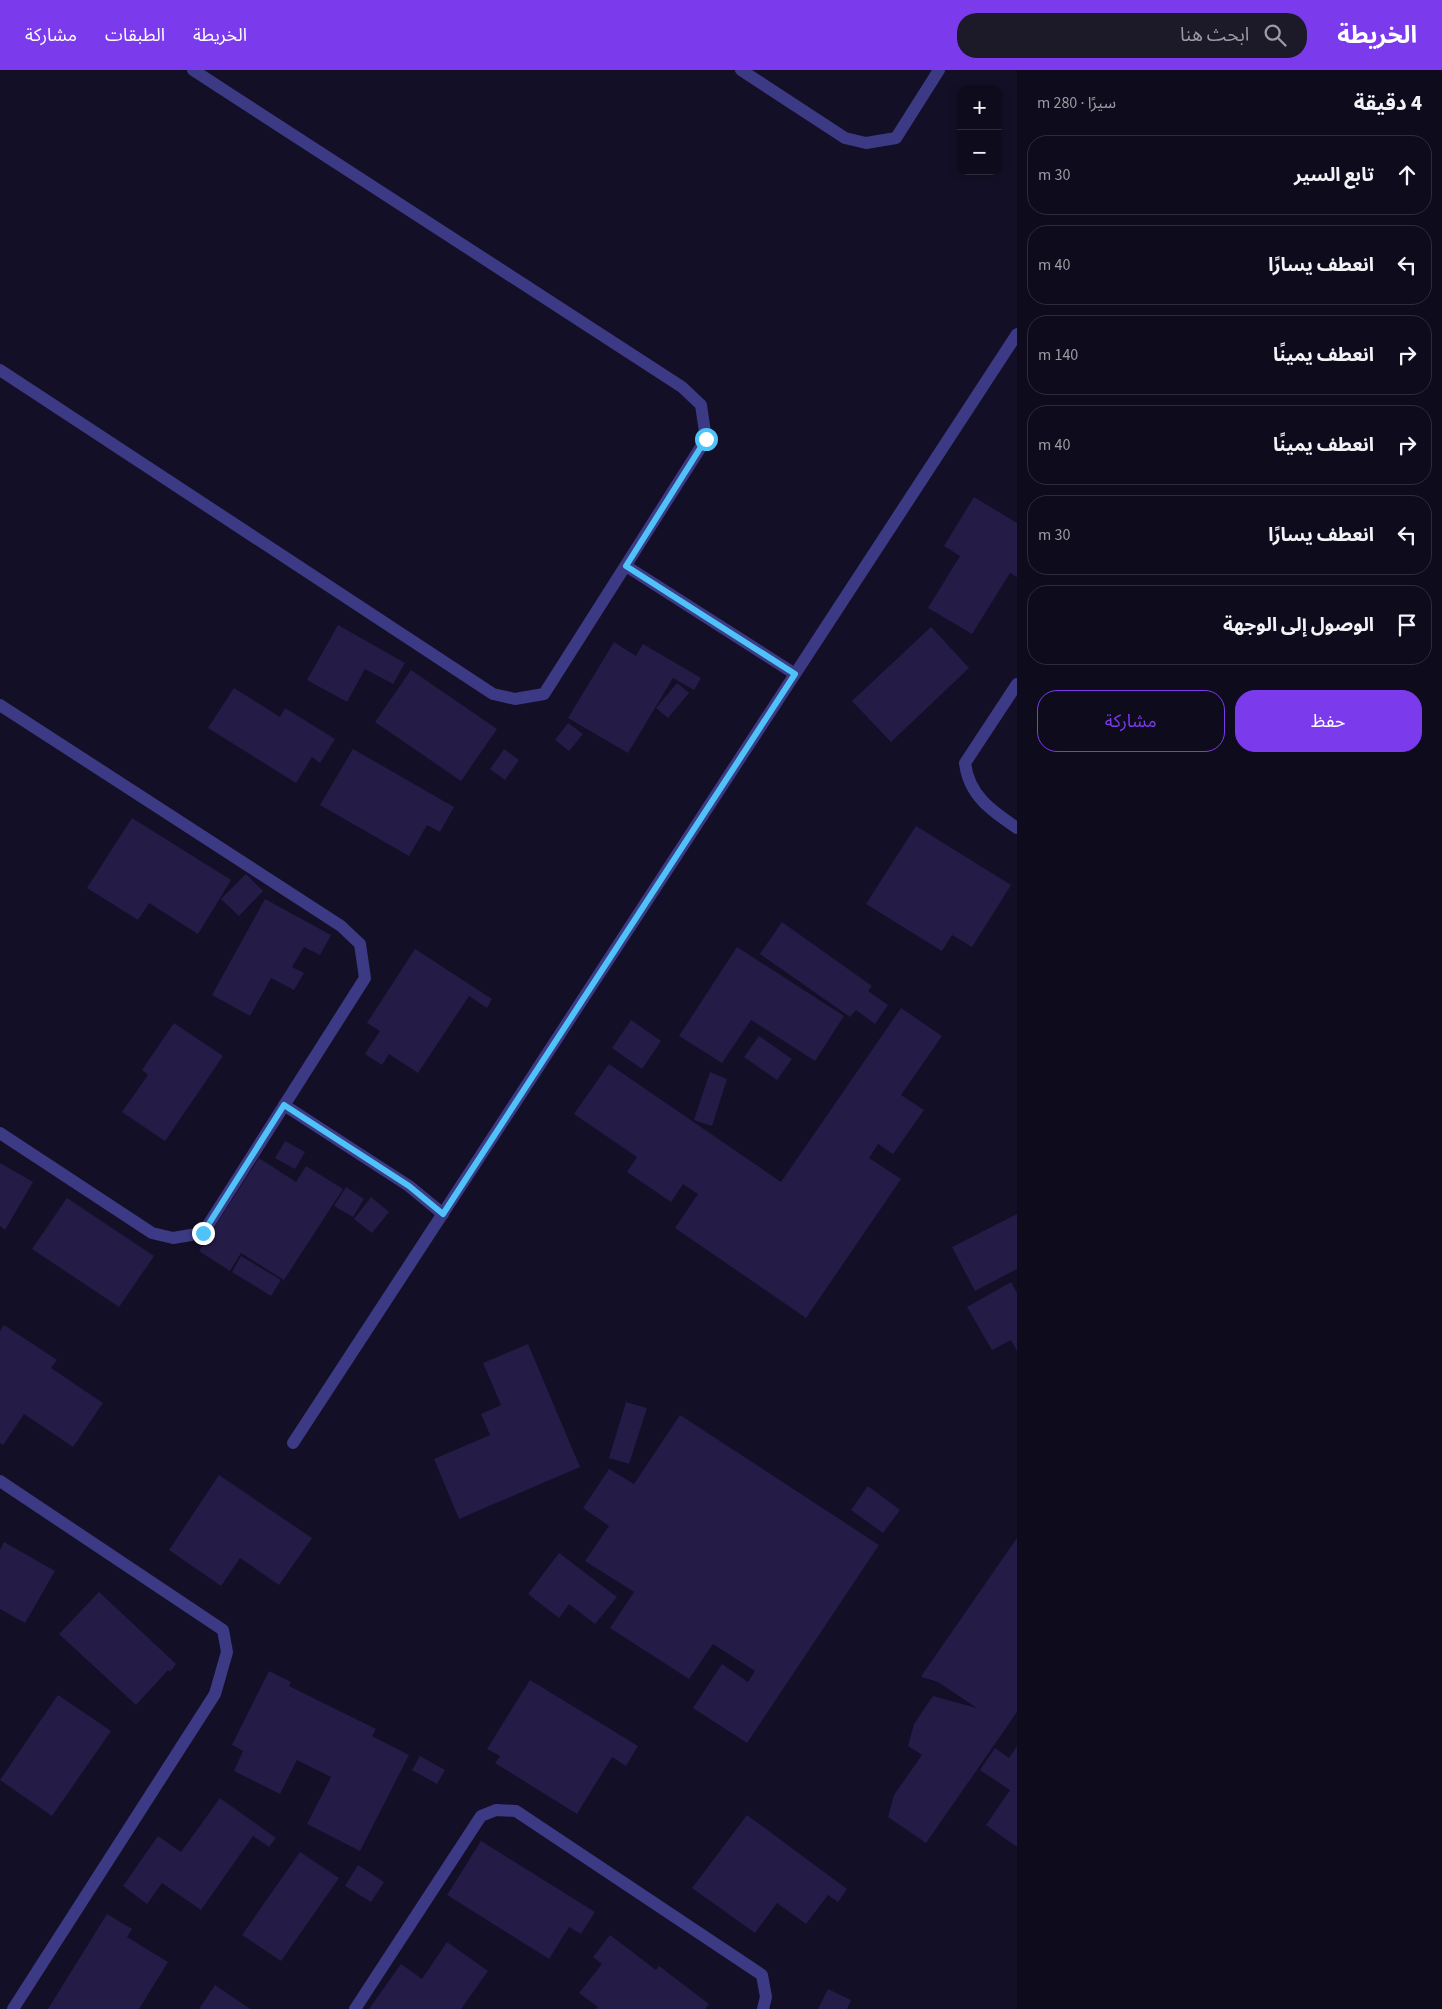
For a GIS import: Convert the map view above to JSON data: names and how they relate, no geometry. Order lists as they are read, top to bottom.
{
  "page": {
    "header": "الخريطة",
    "search": "ابحث هنا",
    "nav": ["الخريطة", "الطبقات", "مشاركة"],
    "heading": ["4 دقيقة", "سيرًا · 280 m"],
    "map_buttons": ["+", "−"],
    "list": [
      ["تابع السير", "30 m"],
      ["انعطف يسارًا", "40 m"],
      ["انعطف يمينًا", "140 m"],
      ["انعطف يمينًا", "40 m"],
      ["انعطف يسارًا", "30 m"],
      "الوصول إلى الوجهة"
    ],
    "buttons": ["حفظ", "مشاركة"]
  }
}
